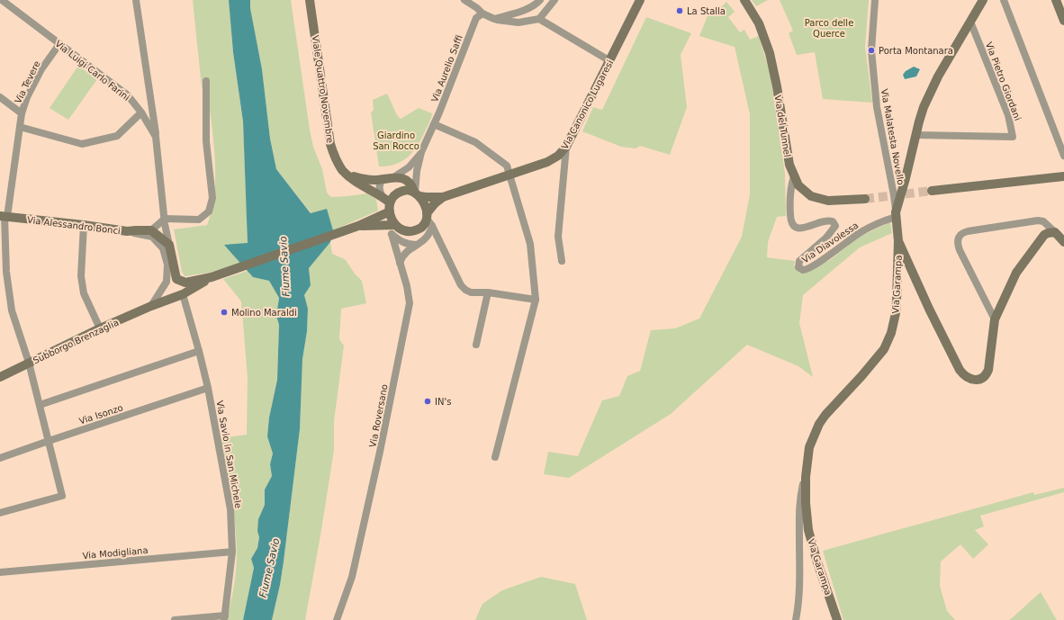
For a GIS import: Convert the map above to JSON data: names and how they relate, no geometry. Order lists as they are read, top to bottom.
{
  "streets": {
    "street": [
      "Via Aurelio Saffi",
      "Via Luigi Carlo Farini",
      "Via Pietro Giordani",
      "Via Tevere",
      "Viale Quattro Novembre",
      "Via Canonico Lugaresi",
      "Via del Tunnel",
      "Via Malatesta Novello",
      "Via Alessandro Bonci",
      "Via Diavolessa",
      "Via Garampa",
      "Subborgo Brenzaglia",
      "Via Isonzo",
      "Via Roversano",
      "Via Savio in San Michele",
      "Via Modigliana"
    ]
  },
  "crossings": [
    ["Via Aurelio Saffi", "Viale Quattro Novembre"],
    ["Via Aurelio Saffi", "Via Roversano"],
    ["Via Luigi Carlo Farini", "Via Tevere"],
    ["Via Luigi Carlo Farini", "Subborgo Brenzaglia"],
    ["Via Pietro Giordani", "Via Garampa"],
    ["Via Tevere", "Via Alessandro Bonci"],
    ["Via Tevere", "Subborgo Brenzaglia"],
    ["Via Tevere", "Via Isonzo"],
    ["Viale Quattro Novembre", "Via Roversano"],
    ["Via del Tunnel", "Via Diavolessa"],
    ["Via Malatesta Novello", "Via Diavolessa"],
    ["Via Malatesta Novello", "Via Garampa"],
    ["Via Diavolessa", "Via Garampa"],
    ["Subborgo Brenzaglia", "Via Savio in San Michele"],
    ["Via Isonzo", "Via Savio in San Michele"],
    ["Via Savio in San Michele", "Via Modigliana"]
  ],
  "water": ["Fiume Savio"],
  "parks": ["Parco delle Querce", "Giardino San Rocco"],
  "places": [
    "La Stalla",
    "Porta Montanara",
    "Molino Maraldi",
    "IN's"
  ]
}
